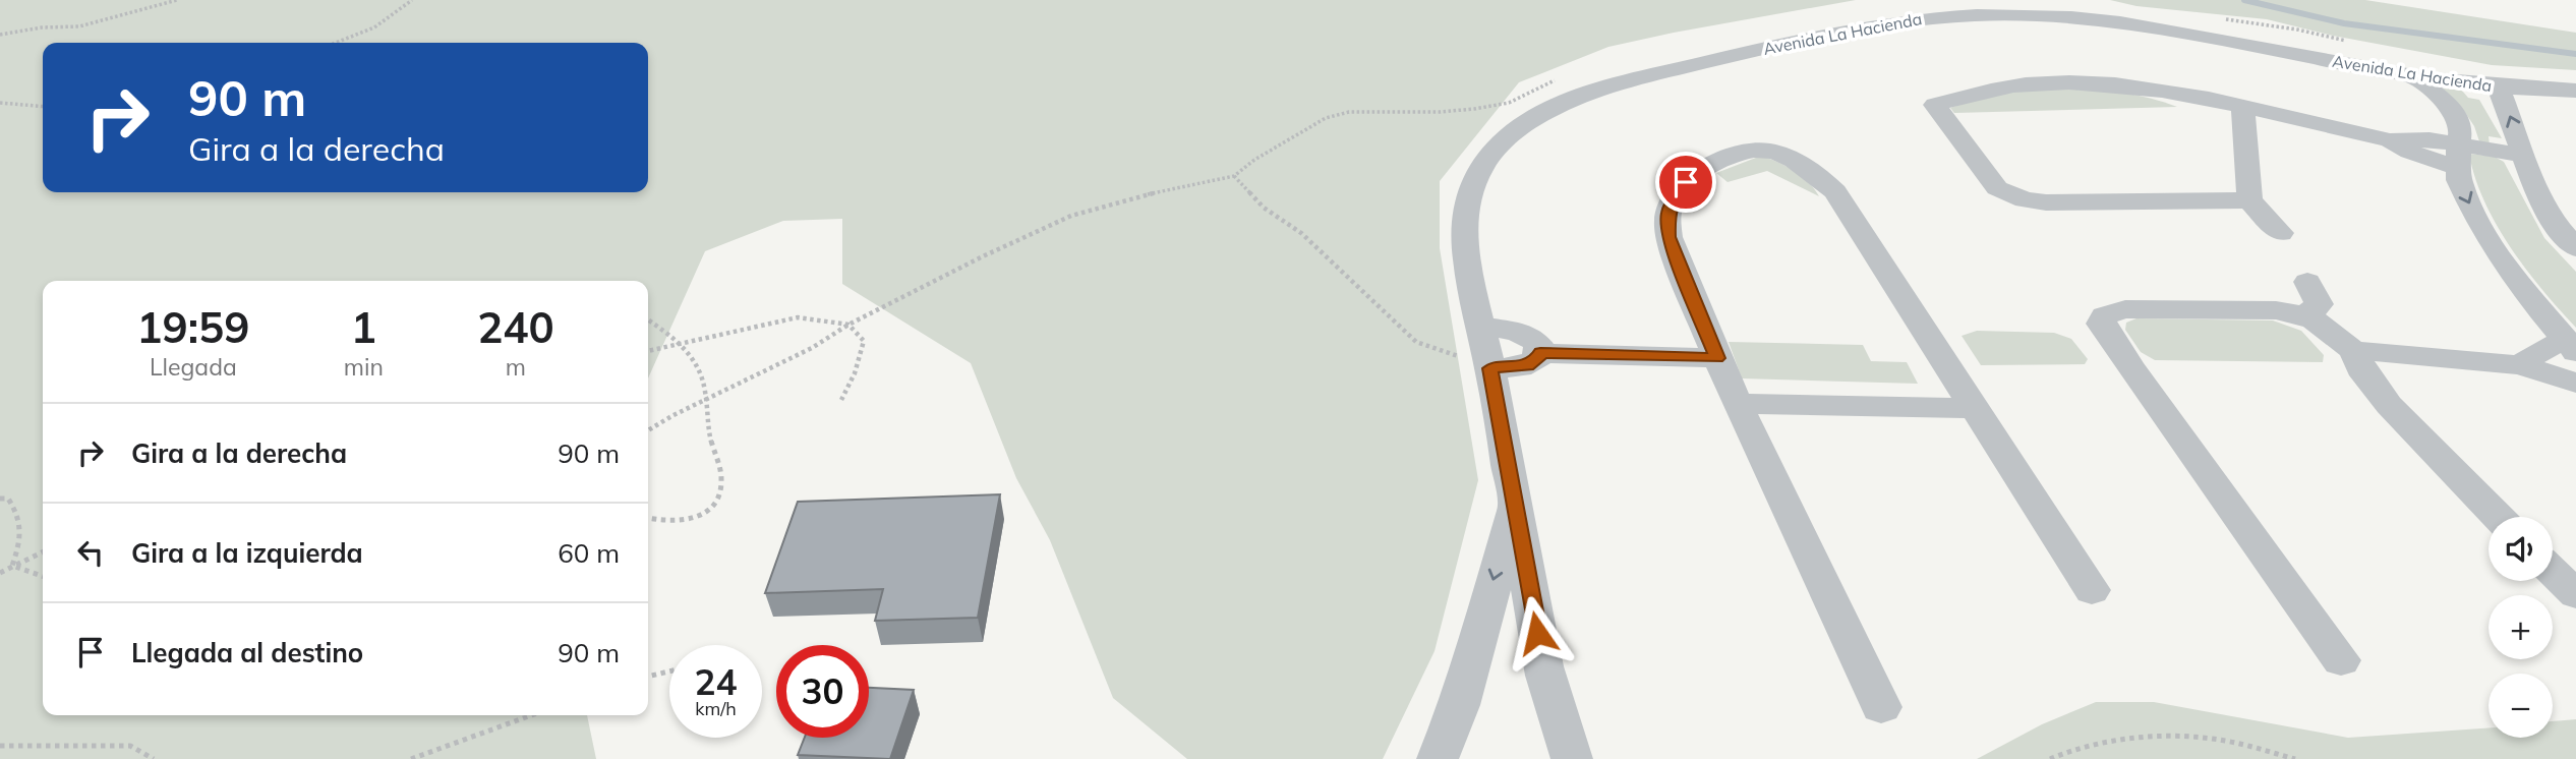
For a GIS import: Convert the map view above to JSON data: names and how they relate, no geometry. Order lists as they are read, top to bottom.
{
  "streets": {
    "street": ["Avenida La Hacienda"]
  },
  "page": {
    "turn": ["90 m", "Gira a la derecha"],
    "eta": [
      "19:59",
      "Llegada",
      "1",
      "min",
      "240",
      "m"
    ],
    "list": [
      {
        "name": "Gira a la derecha",
        "value": "90 m"
      },
      {
        "name": "Gira a la izquierda",
        "value": "60 m"
      },
      {
        "name": "Llegada al destino",
        "value": "90 m"
      }
    ],
    "map_buttons": ["+", "−"],
    "speed": "24 km/h",
    "limit": "30"
  }
}
